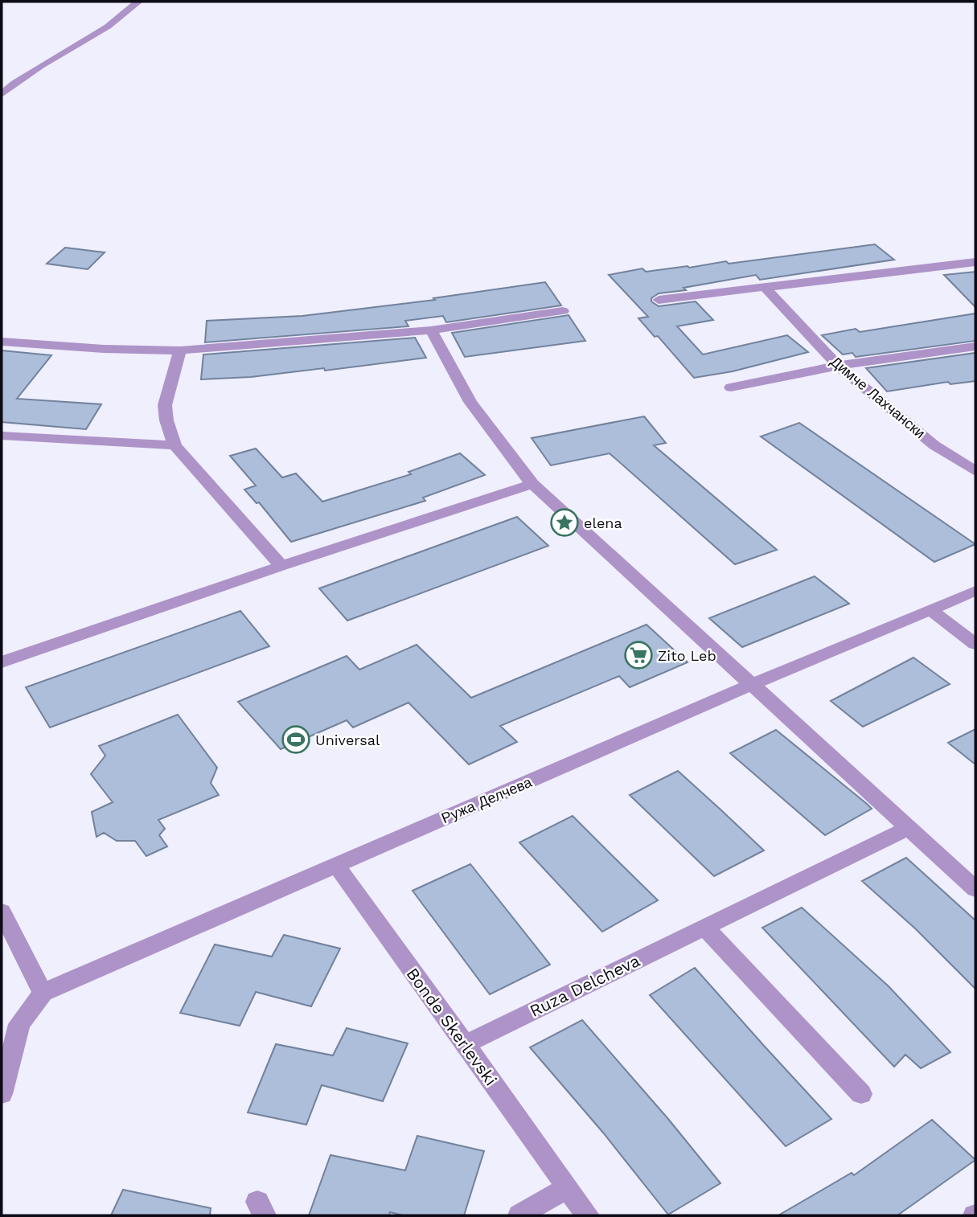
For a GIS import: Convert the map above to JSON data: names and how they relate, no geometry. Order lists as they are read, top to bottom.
{
  "streets": {
    "street": [
      "Димче Лахчански",
      "Ружа Делчева",
      "Ruza Delcheva",
      "Bonde Skerlevski"
    ]
  },
  "crossings": [
    ["Ружа Делчева", "Bonde Skerlevski"],
    ["Ruza Delcheva", "Bonde Skerlevski"]
  ],
  "places": {
    "place": ["elena"],
    "supermarket": ["Zito Leb"],
    "sports": ["Universal"]
  }
}
